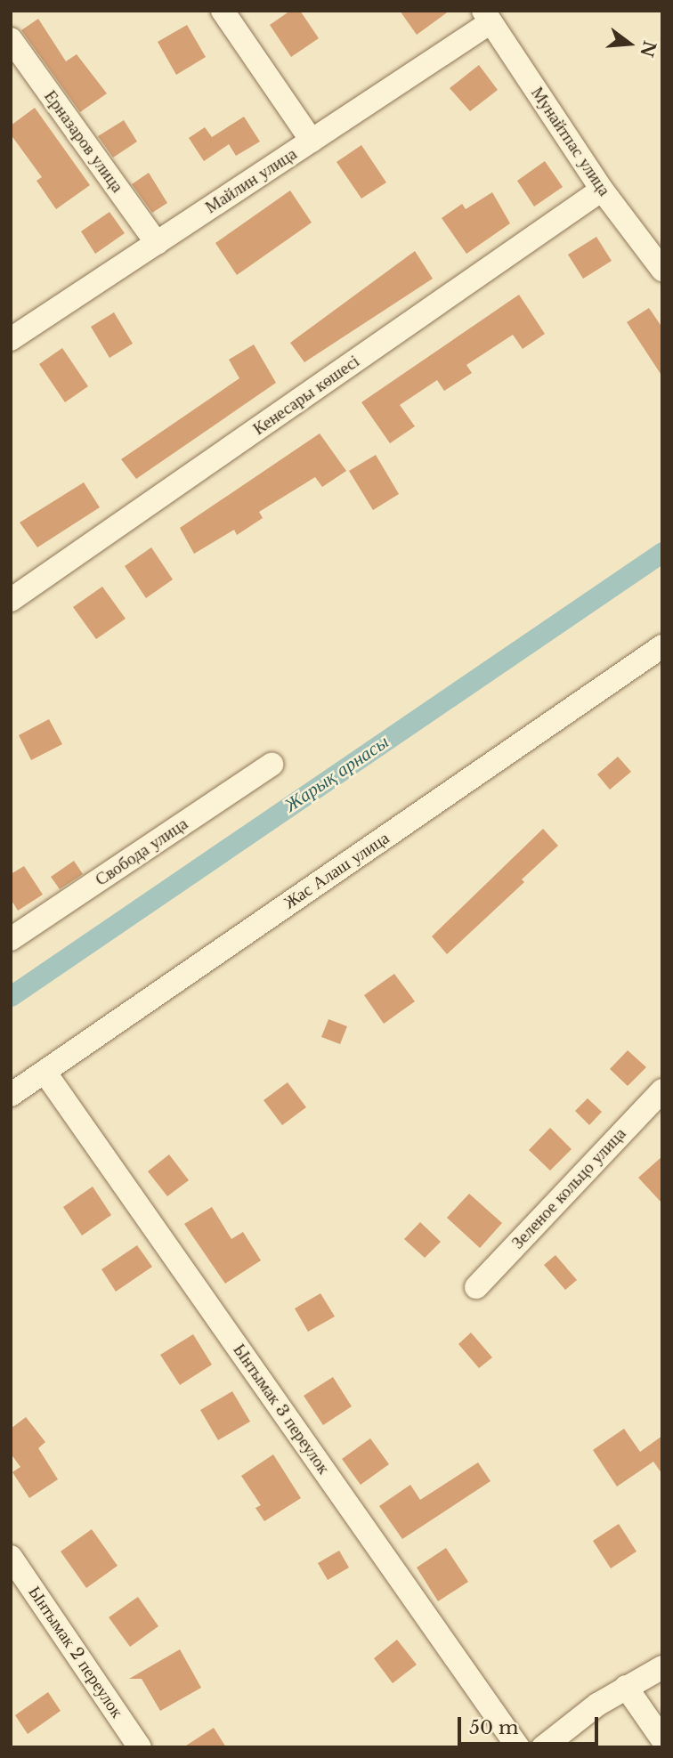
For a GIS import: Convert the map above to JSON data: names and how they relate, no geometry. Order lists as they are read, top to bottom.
{
  "streets": {
    "street": [
      "Ерназаров улица",
      "Мунайтпас улица",
      "Майлин улица",
      "Кенесары көшесі",
      "Свобода улица",
      "Жас Алаш улица",
      "Зеленое кольцо улица",
      "Ынтымак 3 переулок",
      "Ынтымак 2 переулок"
    ]
  },
  "crossings": [
    ["Ерназаров улица", "Майлин улица"],
    ["Мунайтпас улица", "Майлин улица"],
    ["Мунайтпас улица", "Кенесары көшесі"],
    ["Жас Алаш улица", "Ынтымак 3 переулок"]
  ],
  "water": ["Жарық арнасы"],
  "scale_bar": "50 m",
  "north": "right"
}
